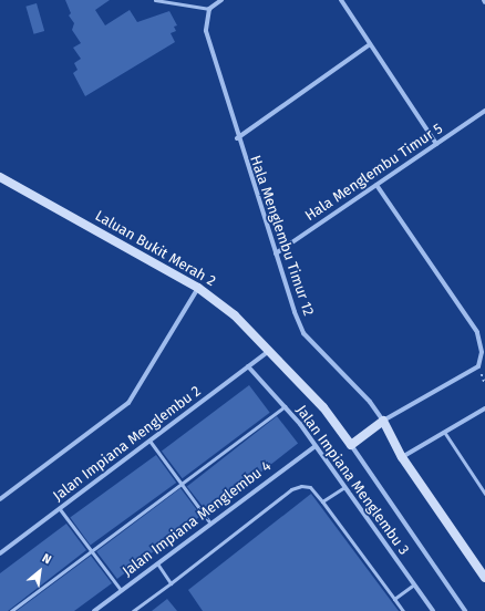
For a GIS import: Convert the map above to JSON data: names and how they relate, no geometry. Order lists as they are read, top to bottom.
{
  "streets": {
    "street": [
      "Hala Menglembu Timur 5",
      "Hala Menglembu Timur 12",
      "Laluan Bukit Merah 2",
      "Jalan Impiana Menglembu 2",
      "Jalan Impiana Menglembu 3",
      "Jalan Impiana Menglembu 4"
    ]
  },
  "crossings": [
    ["Hala Menglembu Timur 5", "Hala Menglembu Timur 12"],
    ["Laluan Bukit Merah 2", "Jalan Impiana Menglembu 2"],
    ["Jalan Impiana Menglembu 2", "Jalan Impiana Menglembu 3"],
    ["Jalan Impiana Menglembu 3", "Jalan Impiana Menglembu 4"]
  ],
  "north": "top right"
}
